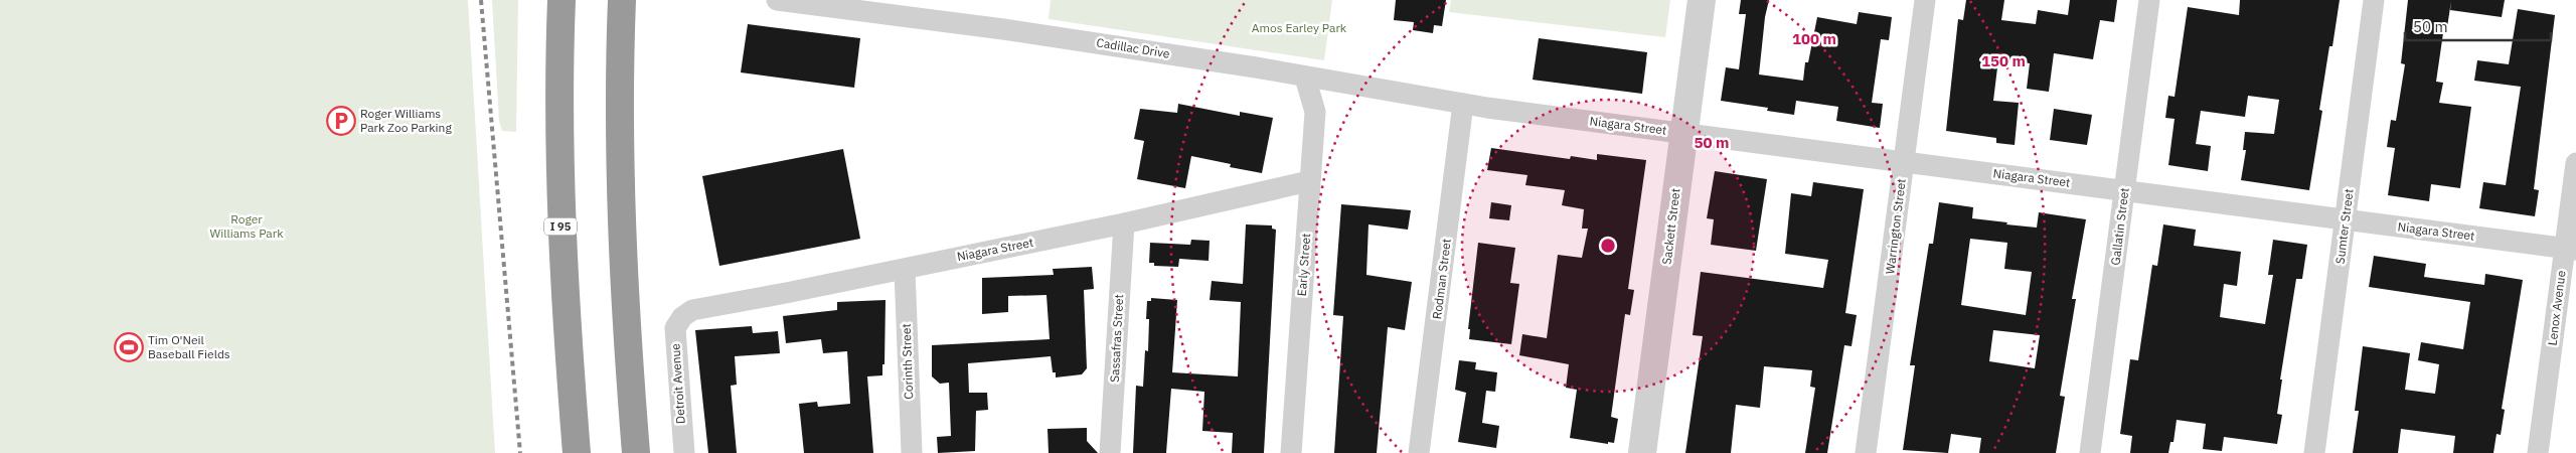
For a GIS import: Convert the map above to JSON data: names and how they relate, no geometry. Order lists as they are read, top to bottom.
{
  "streets": {
    "highway": ["I 95"],
    "street": [
      "Cadillac Drive",
      "Niagara Street",
      "Sackett Street",
      "Warrington Street",
      "Gallatin Street",
      "Sumter Street",
      "Early Street",
      "Rodman Street",
      "Lenox Avenue",
      "Sassafras Street",
      "Corinth Street",
      "Detroit Avenue"
    ]
  },
  "crossings": [
    ["Cadillac Drive", "Niagara Street"],
    ["Cadillac Drive", "Early Street"],
    ["Cadillac Drive", "Rodman Street"],
    ["Niagara Street", "Sackett Street"],
    ["Niagara Street", "Warrington Street"],
    ["Niagara Street", "Gallatin Street"],
    ["Niagara Street", "Sumter Street"],
    ["Niagara Street", "Early Street"],
    ["Niagara Street", "Lenox Avenue"],
    ["Niagara Street", "Sassafras Street"],
    ["Niagara Street", "Corinth Street"],
    ["Niagara Street", "Detroit Avenue"]
  ],
  "parks": ["Amos Earley Park", "Roger Williams Park"],
  "places": {
    "parking": ["Roger Williams Park Zoo Parking"],
    "sports": ["Tim O'Neil Baseball Fields"]
  },
  "scale_bar": "50 m",
  "rings": ["100 m", "150 m", "50 m"]
}
